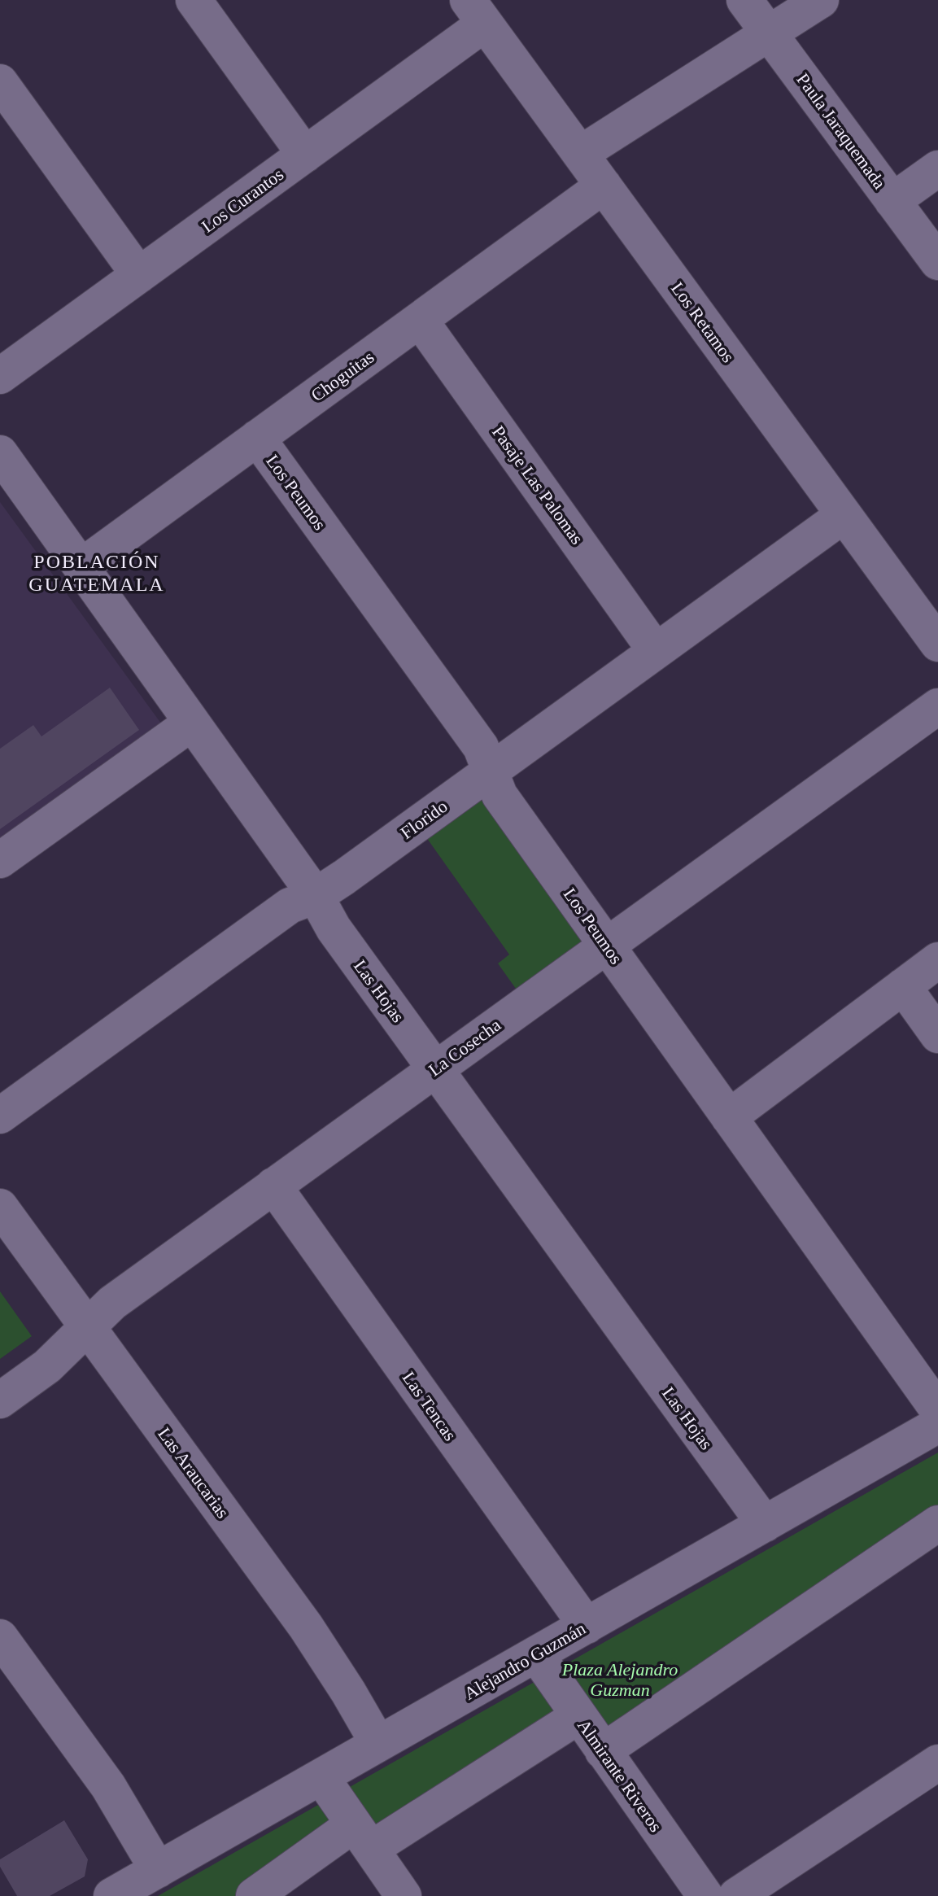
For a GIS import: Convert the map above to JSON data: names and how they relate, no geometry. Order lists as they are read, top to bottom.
{
  "streets": {
    "street": [
      "Paula Jaraquemada",
      "Los Curantos",
      "Los Retamos",
      "Choguitas",
      "Pasaje Las Palomas",
      "Los Peumos",
      "Florido",
      "Las Hojas",
      "La Cosecha",
      "Las Tencas",
      "Las Araucarias",
      "Alejandro Guzmán",
      "Almirante Riveros"
    ]
  },
  "crossings": [
    ["Los Curantos", "Los Retamos"],
    ["Los Retamos", "Choguitas"],
    ["Los Retamos", "Florido"],
    ["Choguitas", "Pasaje Las Palomas"],
    ["Choguitas", "Los Peumos"],
    ["Choguitas", "Las Hojas"],
    ["Pasaje Las Palomas", "Florido"],
    ["Los Peumos", "Florido"],
    ["Los Peumos", "La Cosecha"],
    ["Florido", "Las Hojas"],
    ["Las Hojas", "La Cosecha"],
    ["Las Hojas", "Alejandro Guzmán"],
    ["La Cosecha", "Las Tencas"],
    ["La Cosecha", "Las Araucarias"],
    ["Las Tencas", "Alejandro Guzmán"],
    ["Las Araucarias", "Alejandro Guzmán"],
    ["Alejandro Guzmán", "Almirante Riveros"]
  ],
  "districts": ["POBLACIÓN GUATEMALA"],
  "parks": ["Plaza Alejandro Guzman"]
}
